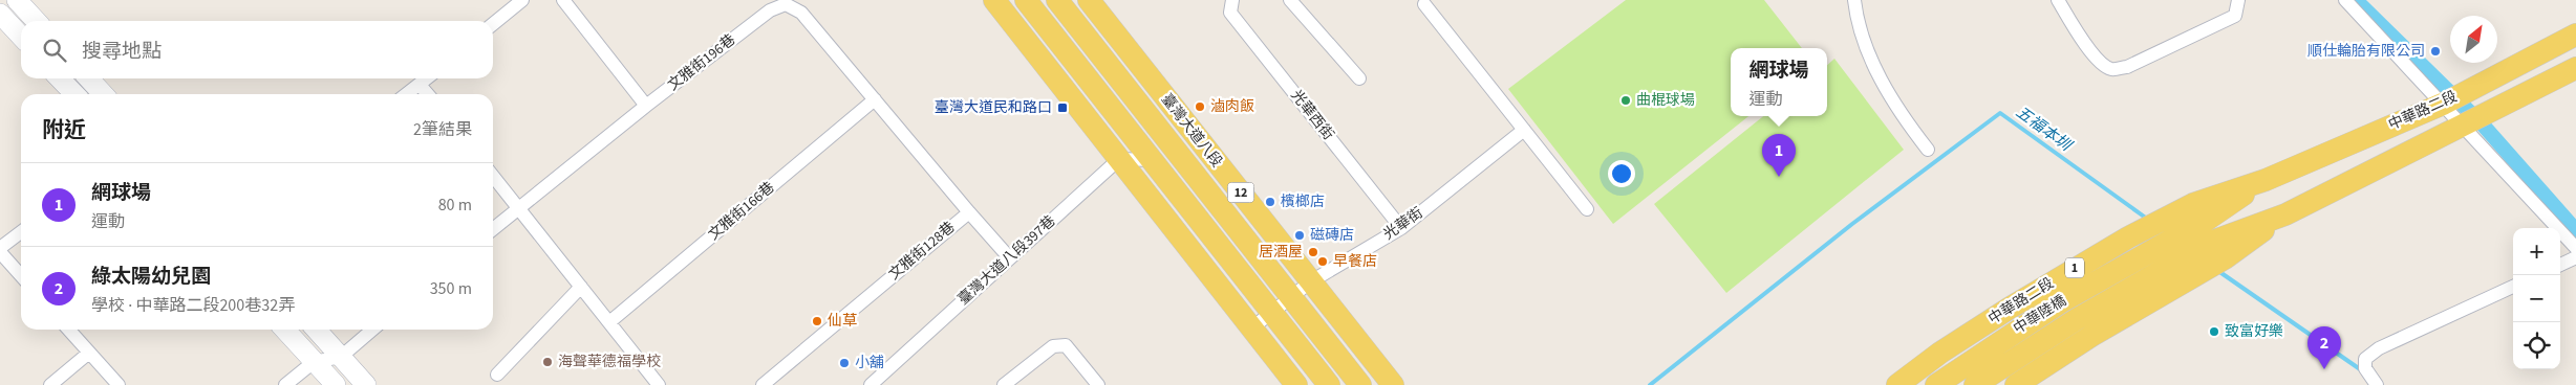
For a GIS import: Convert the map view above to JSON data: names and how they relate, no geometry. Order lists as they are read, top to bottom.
{
  "streets": {
    "main road": [
      "中華路二段",
      "臺灣大道八段",
      "12",
      "1",
      "中華陸橋"
    ],
    "street": [
      "文雅街196巷",
      "光華西街",
      "文雅街166巷",
      "光華街",
      "文雅街128巷",
      "臺灣大道八段397巷"
    ]
  },
  "crossings": [
    ["文雅街196巷", "文雅街166巷"],
    ["文雅街196巷", "文雅街128巷"],
    ["中華路二段", "中華陸橋"],
    ["光華西街", "光華街"],
    ["臺灣大道八段", "光華街"],
    ["文雅街166巷", "文雅街128巷"]
  ],
  "water": ["五福本圳"],
  "places": {
    "other": [
      "順仕輪胎有限公司",
      "曲棍球場",
      "滷肉飯",
      "檳榔店",
      "磁磚店",
      "居酒屋",
      "早餐店",
      "仙草",
      "致富好樂",
      "海聲華德福學校",
      "小舖"
    ],
    "transit": ["臺灣大道民和路口"]
  },
  "north": "top right",
  "page": {
    "search": "搜尋地點",
    "popup": ["網球場", "運動"],
    "heading": ["附近", "2筆結果"],
    "pins": ["1", "2"],
    "list": [
      {
        "mark": "1",
        "name": "網球場",
        "note": "運動",
        "value": "80 m"
      },
      {
        "mark": "2",
        "name": "綠太陽幼兒園",
        "note": "學校 · 中華路二段200巷32弄",
        "value": "350 m"
      }
    ],
    "map_buttons": ["+", "−"]
  }
}
